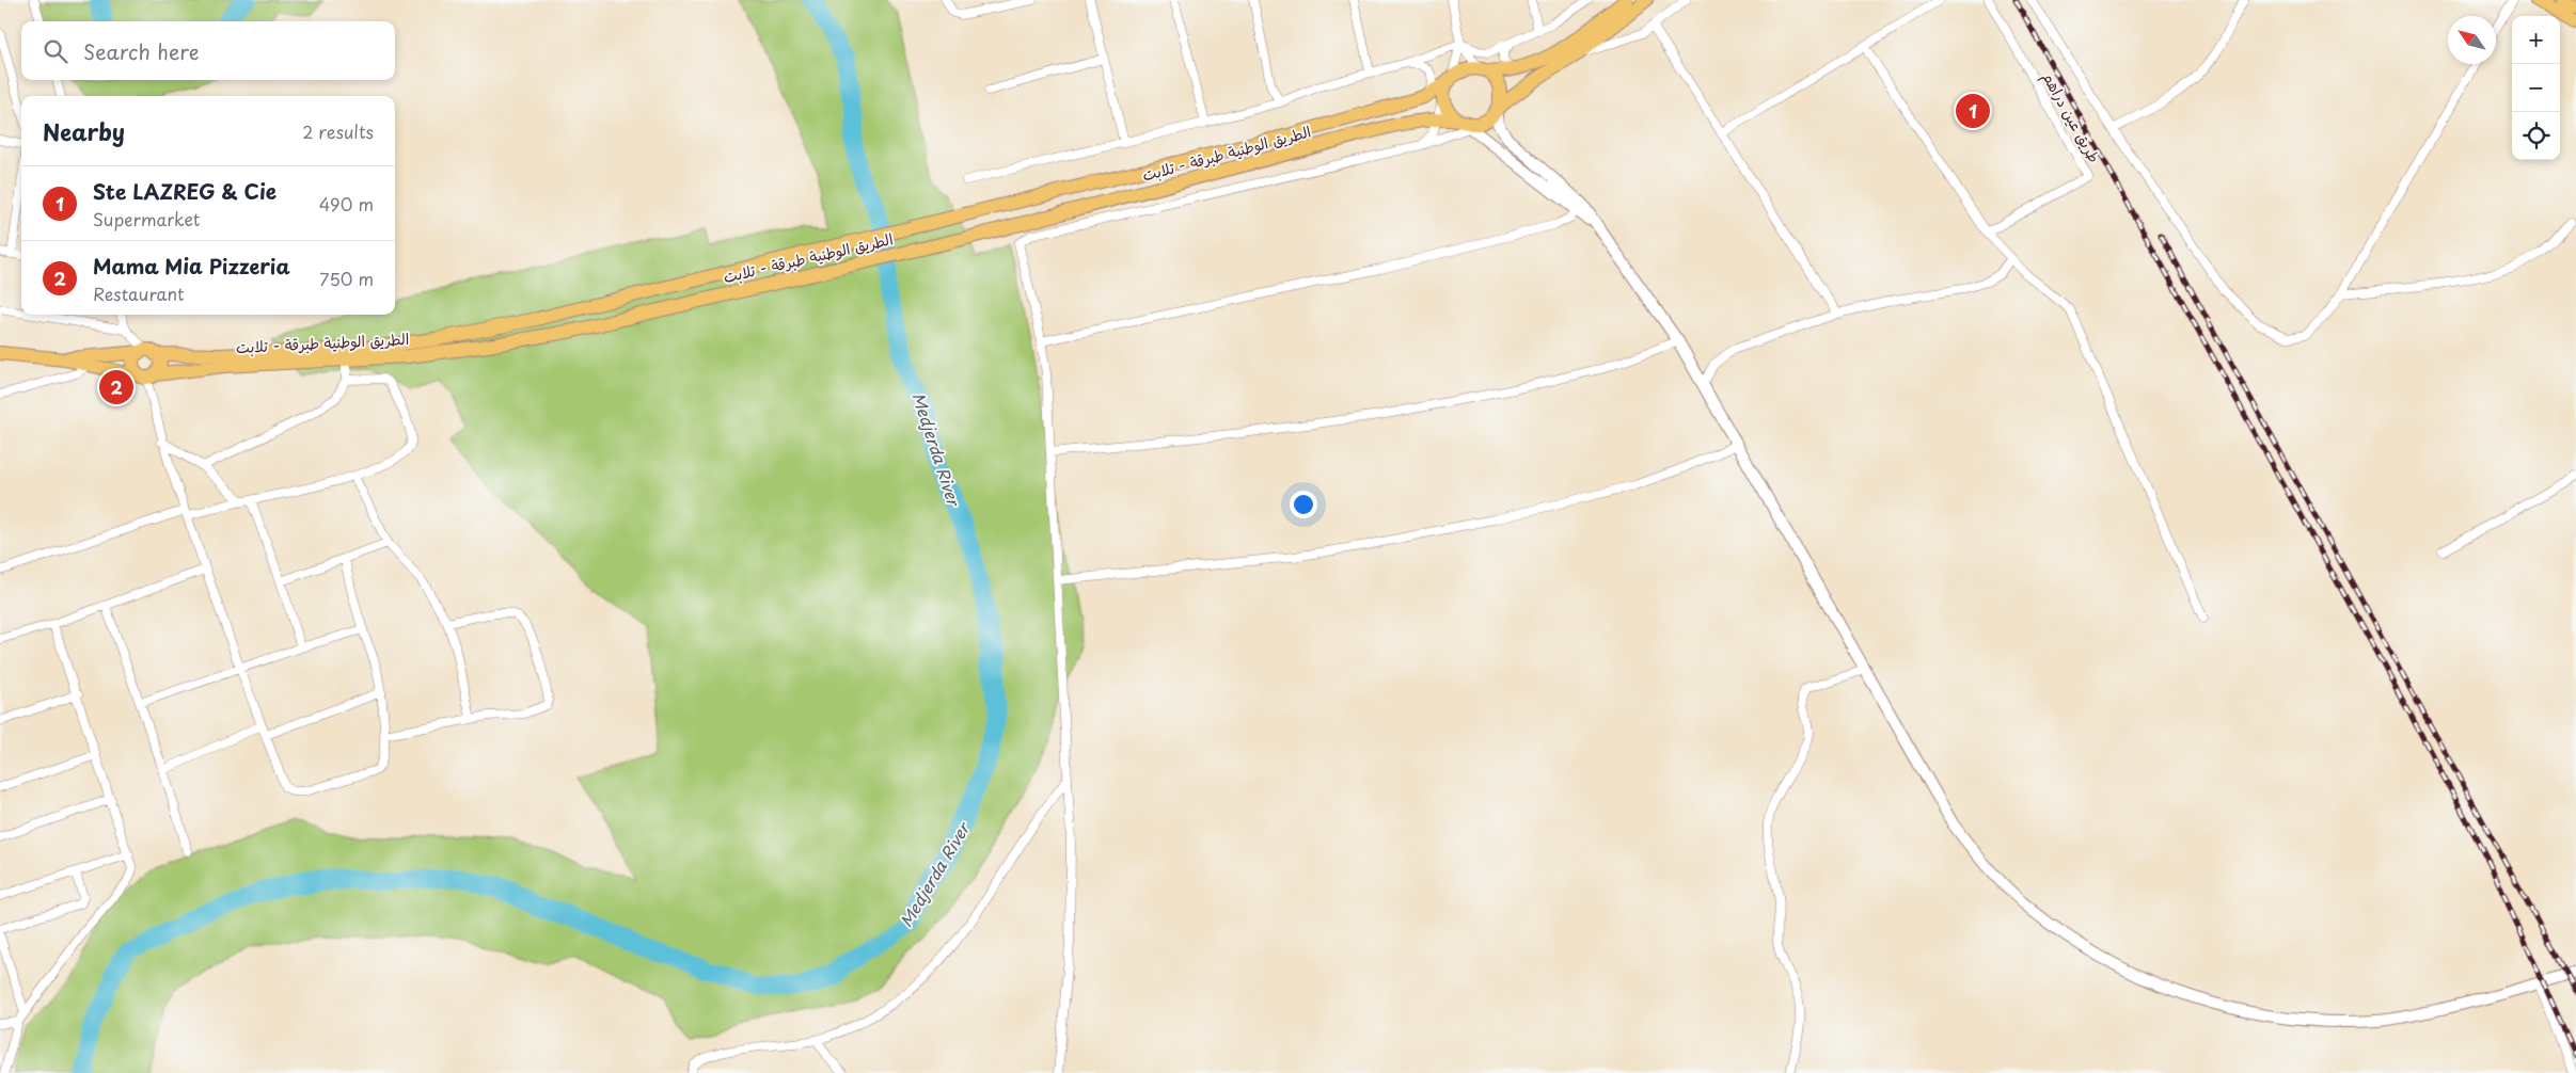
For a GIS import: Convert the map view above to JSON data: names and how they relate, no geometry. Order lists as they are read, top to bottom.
{
  "streets": {
    "main road": ["الطريق الوطنية طبرقة - تلابت"],
    "street": ["طريق عين دراهم"]
  },
  "water": ["Medjerda River"],
  "north": "top left",
  "page": {
    "map_buttons": ["+", "−"],
    "search": "Search here",
    "pins": ["1", "2"],
    "heading": ["Nearby", "2 results"],
    "list": [
      {
        "mark": "1",
        "name": "Ste LAZREG & Cie",
        "note": "Supermarket",
        "value": "490 m"
      },
      {
        "mark": "2",
        "name": "Mama Mia Pizzeria",
        "note": "Restaurant",
        "value": "750 m"
      }
    ]
  }
}
